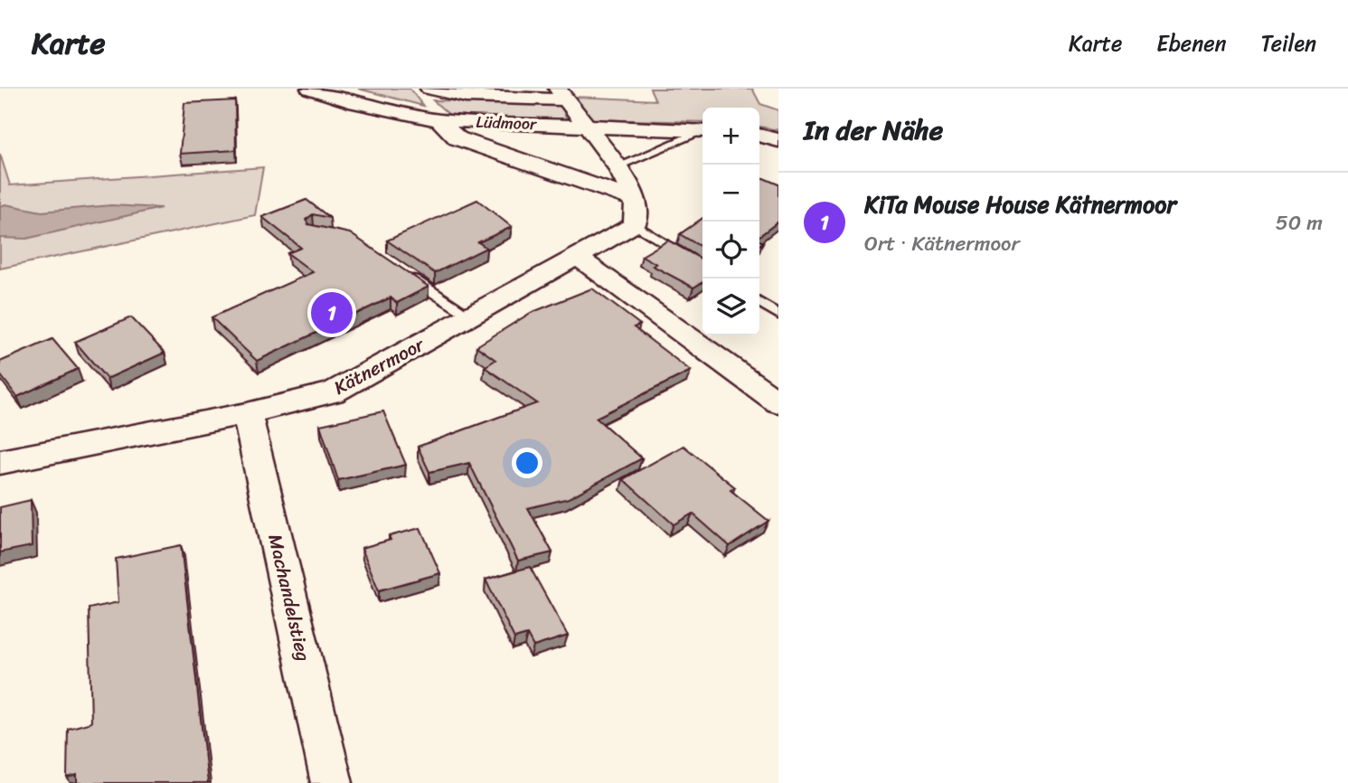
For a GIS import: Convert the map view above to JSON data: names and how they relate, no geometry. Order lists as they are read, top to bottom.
{
  "streets": {
    "street": ["Lüdmoor", "Kätnermoor", "Machandelstieg"]
  },
  "crossings": [
    ["Kätnermoor", "Machandelstieg"]
  ],
  "page": {
    "header": "Karte",
    "nav": ["Karte", "Ebenen", "Teilen"],
    "heading": "In der Nähe",
    "map_buttons": ["+", "−"],
    "list": [
      {
        "mark": "1",
        "name": "KiTa Mouse House Kätnermoor",
        "note": "Ort · Kätnermoor",
        "value": "50 m"
      }
    ],
    "pins": "1"
  }
}
